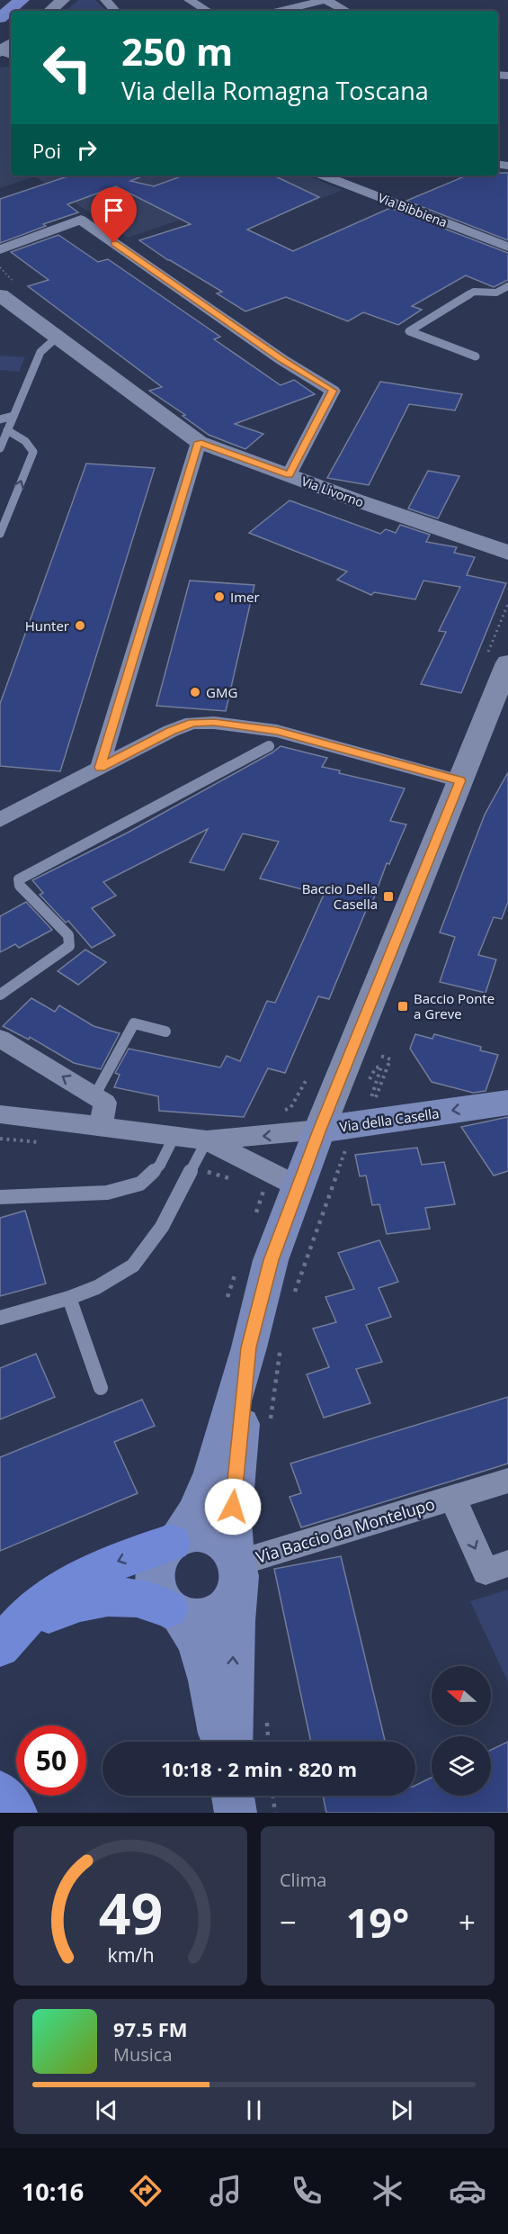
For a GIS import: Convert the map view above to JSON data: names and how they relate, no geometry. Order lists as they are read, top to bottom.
{
  "streets": {
    "main road": ["Via della Casella", "Via Baccio da Montelupo"],
    "street": ["Via Bibbiena", "Via Livorno"]
  },
  "crossings": [
    ["Via della Casella", "Via Baccio da Montelupo"]
  ],
  "one_way": ["Via della Casella"],
  "places": {
    "other": ["Imer", "Hunter", "GMG"],
    "transit": ["Baccio Della Casella", "Baccio Ponte a Greve"]
  },
  "north": "left",
  "page": {
    "turn": ["250 m", "Via della Romagna Toscana"],
    "then": "Poi",
    "limit": "50",
    "trip": "10:18 · 2 min · 820 m",
    "tile": "Clima",
    "heat": ["−", "19°", "+"],
    "song": ["97.5 FM", "Musica"],
    "tabs": "10:16",
    "gauge": ["49", "km/h"]
  }
}
